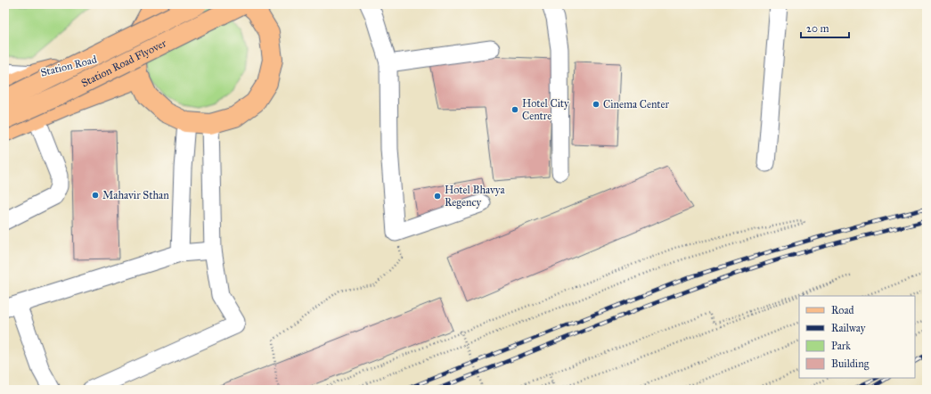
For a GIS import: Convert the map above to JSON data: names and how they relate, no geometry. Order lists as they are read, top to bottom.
{
  "streets": {
    "main road": ["Station Road Flyover", "Station Road"]
  },
  "places": [
    "Cinema Center",
    "Hotel City Centre",
    "Mahavir Sthan",
    "Hotel Bhavya Regency"
  ],
  "legend": [
    "Road",
    "Railway",
    "Park",
    "Building"
  ],
  "scale_bar": "20 m"
}
